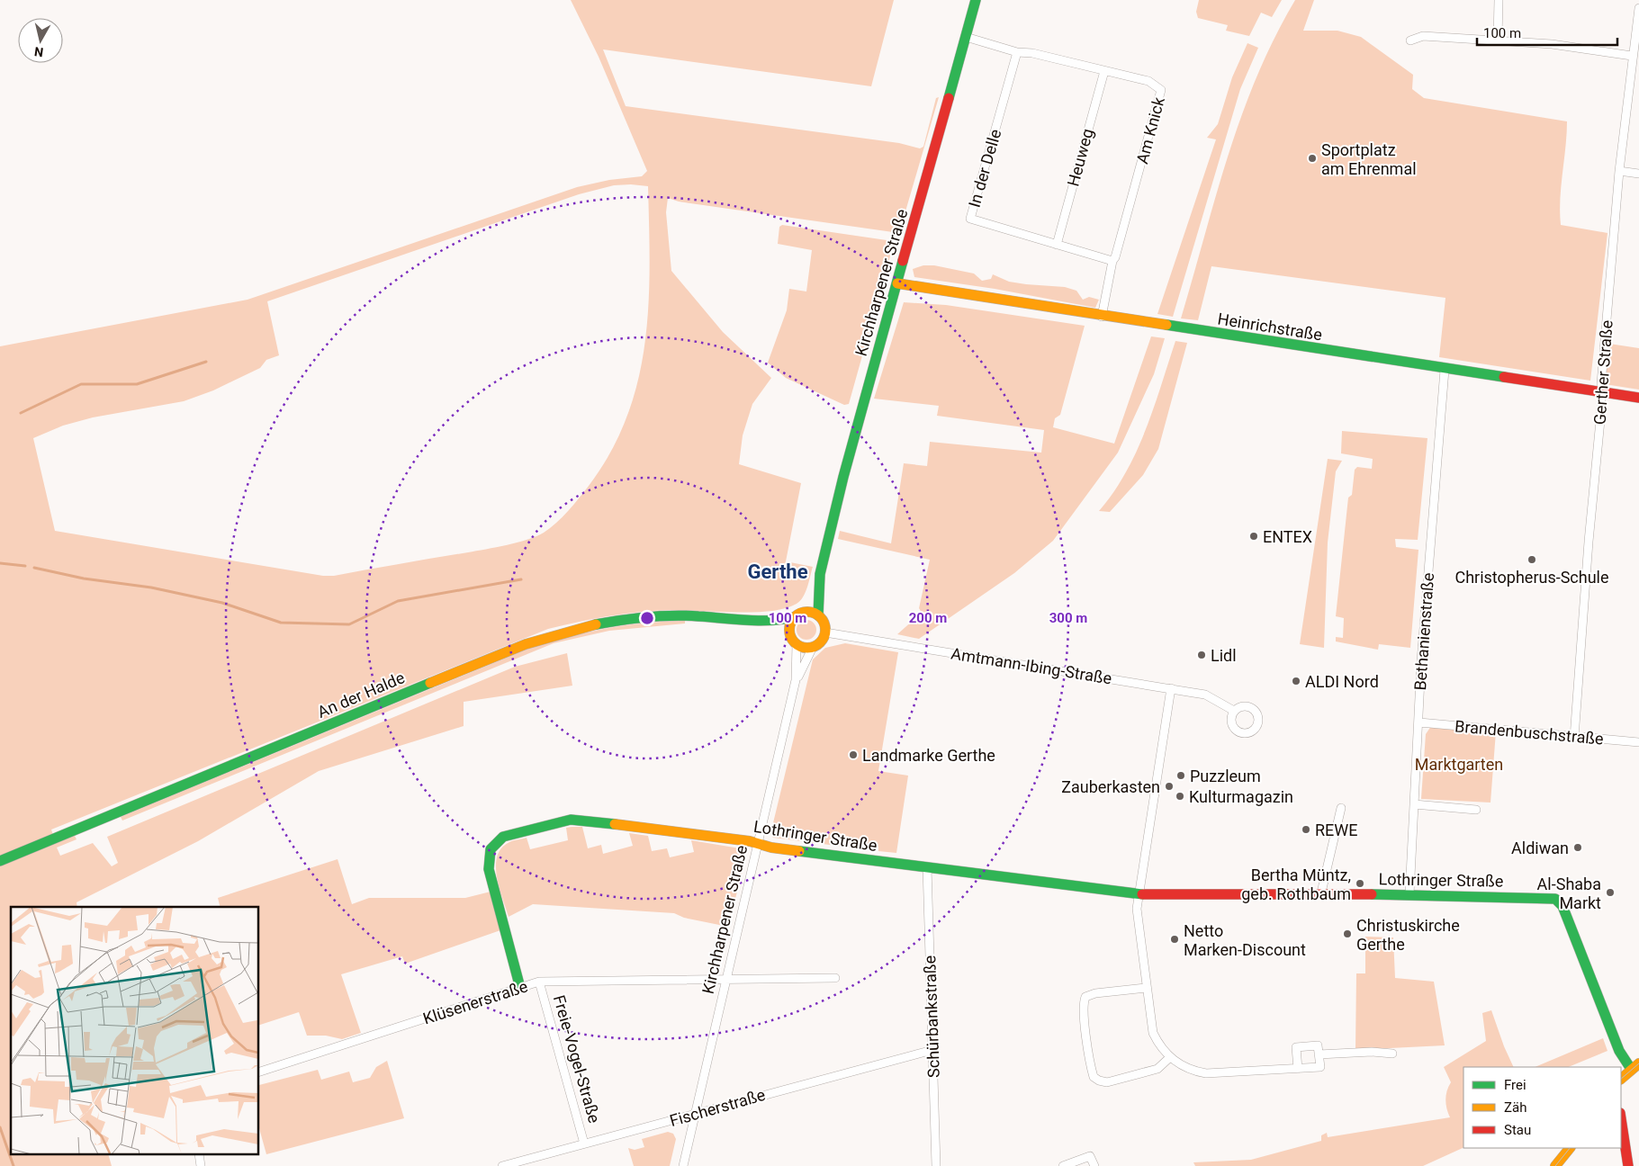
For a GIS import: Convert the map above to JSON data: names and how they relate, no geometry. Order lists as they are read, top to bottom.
{
  "streets": {
    "street": [
      "Am Knick",
      "Heuweg",
      "In der Delle",
      "Kirchharpener Straße",
      "Heinrichstraße",
      "Gerther Straße",
      "Bethanienstraße",
      "Amtmann-Ibing-Straße",
      "An der Halde",
      "Brandenbuschstraße",
      "Lothringer Straße",
      "Klüsenerstraße",
      "Schürbankstraße",
      "Freie-Vogel-Straße",
      "Fischerstraße"
    ]
  },
  "crossings": [
    ["Am Knick", "Heuweg"],
    ["Am Knick", "In der Delle"],
    ["Am Knick", "Kirchharpener Straße"],
    ["Am Knick", "Heinrichstraße"],
    ["Heuweg", "In der Delle"],
    ["Kirchharpener Straße", "Heinrichstraße"],
    ["Kirchharpener Straße", "Amtmann-Ibing-Straße"],
    ["Kirchharpener Straße", "An der Halde"],
    ["Kirchharpener Straße", "Lothringer Straße"],
    ["Kirchharpener Straße", "Klüsenerstraße"],
    ["Kirchharpener Straße", "Fischerstraße"],
    ["Heinrichstraße", "Gerther Straße"],
    ["Heinrichstraße", "Bethanienstraße"],
    ["Gerther Straße", "Brandenbuschstraße"],
    ["Bethanienstraße", "Brandenbuschstraße"],
    ["Bethanienstraße", "Lothringer Straße"],
    ["Amtmann-Ibing-Straße", "An der Halde"],
    ["Lothringer Straße", "Klüsenerstraße"],
    ["Lothringer Straße", "Schürbankstraße"],
    ["Klüsenerstraße", "Freie-Vogel-Straße"],
    ["Schürbankstraße", "Fischerstraße"],
    ["Freie-Vogel-Straße", "Fischerstraße"]
  ],
  "districts": ["Gerthe"],
  "parks": ["Marktgarten"],
  "places": [
    "Sportplatz am Ehrenmal",
    "ENTEX",
    "Christopherus-Schule",
    "Lidl",
    "ALDI Nord",
    "Landmarke Gerthe",
    "Puzzleum",
    "Zauberkasten",
    "Kulturmagazin",
    "REWE",
    "Aldiwan",
    "Bertha Müntz, geb. Rothbaum",
    "Al-Shaba Markt",
    "Christuskirche Gerthe",
    "Netto Marken-Discount"
  ],
  "legend": ["Frei", "Zäh", "Stau"],
  "scale_bar": "100 m",
  "north": "bottom",
  "rings": ["100 m", "200 m", "300 m"]
}
